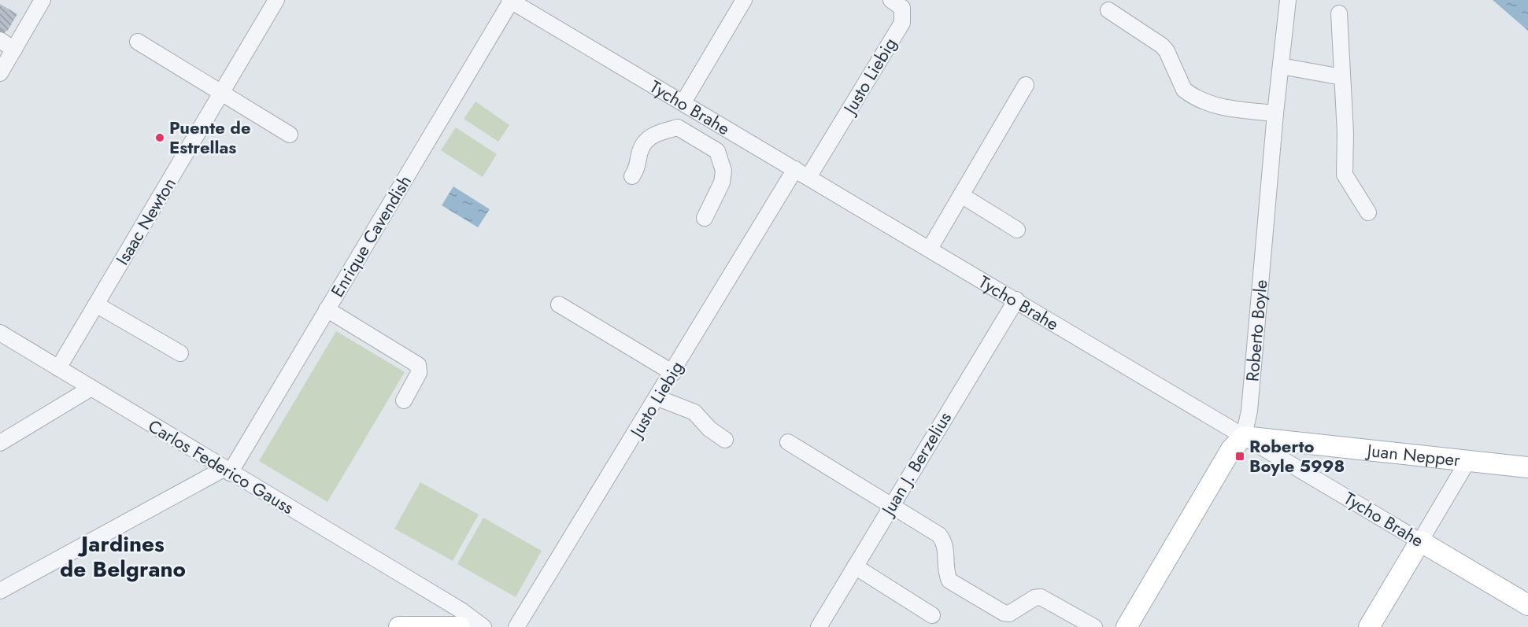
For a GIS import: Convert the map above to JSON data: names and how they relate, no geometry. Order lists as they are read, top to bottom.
{
  "streets": {
    "main road": ["Tycho Brahe", "Roberto Boyle", "Juan Nepper"],
    "street": [
      "Justo Liebig",
      "Isaac Newton",
      "Enrique Cavendish",
      "Juan J. Berzelius",
      "Carlos Federico Gauss"
    ]
  },
  "crossings": [
    ["Justo Liebig", "Tycho Brahe"],
    ["Tycho Brahe", "Enrique Cavendish"],
    ["Tycho Brahe", "Roberto Boyle"],
    ["Tycho Brahe", "Juan Nepper"],
    ["Tycho Brahe", "Juan J. Berzelius"],
    ["Isaac Newton", "Carlos Federico Gauss"],
    ["Enrique Cavendish", "Carlos Federico Gauss"],
    ["Roberto Boyle", "Juan Nepper"]
  ],
  "districts": ["Jardines de Belgrano"],
  "places": {
    "other": ["Puente de Estrellas"],
    "transit": ["Roberto Boyle 5998"]
  }
}
